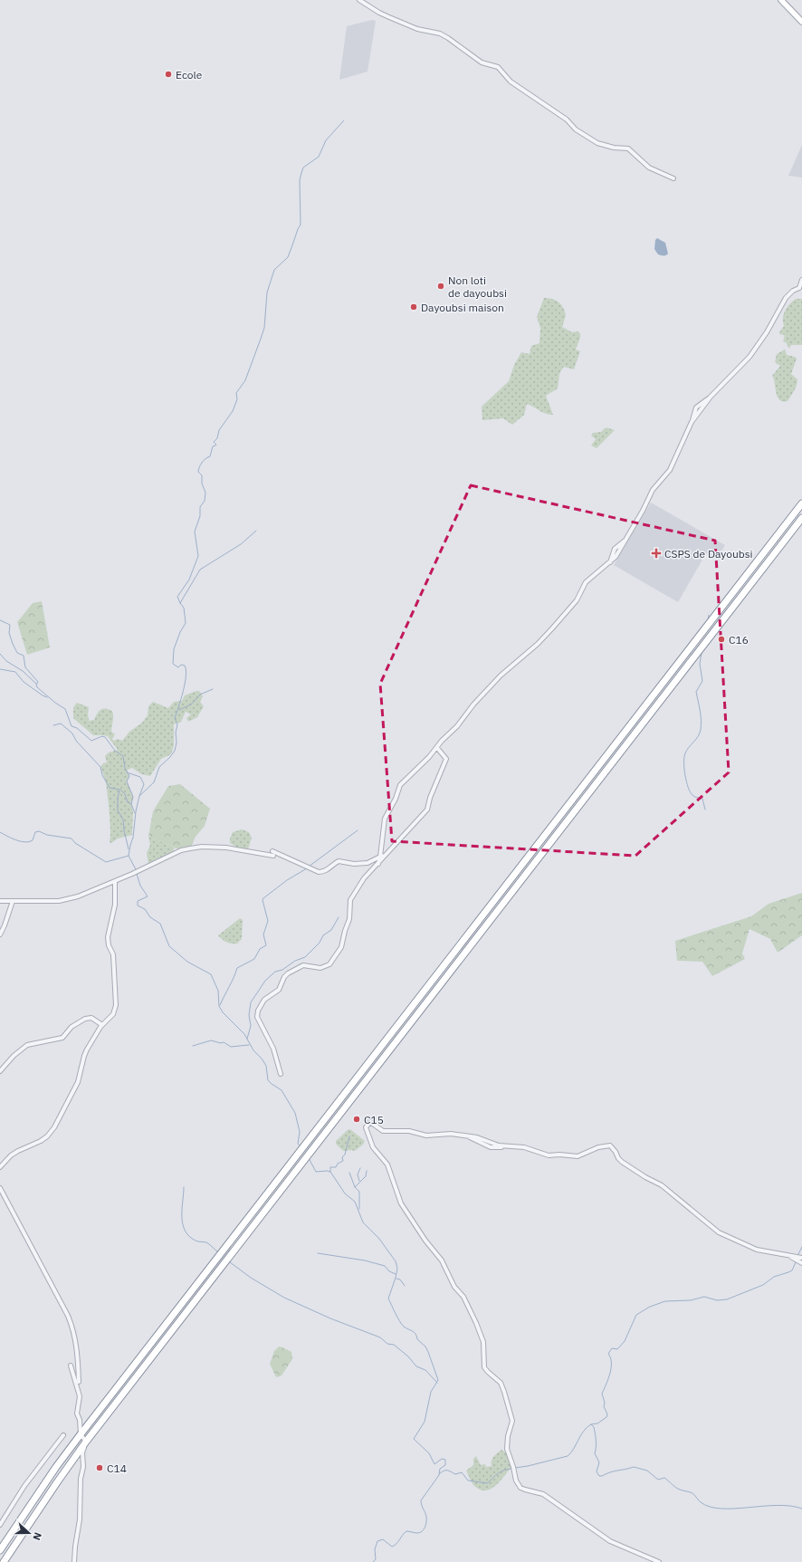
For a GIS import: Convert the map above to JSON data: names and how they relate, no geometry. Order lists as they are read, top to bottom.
{
  "places": {
    "other": [
      "Ecole",
      "Non loti de dayoubsi",
      "Dayoubsi maison",
      "C16",
      "C15",
      "C14"
    ],
    "health": ["CSPS de Dayoubsi"]
  },
  "north": "right"
}
